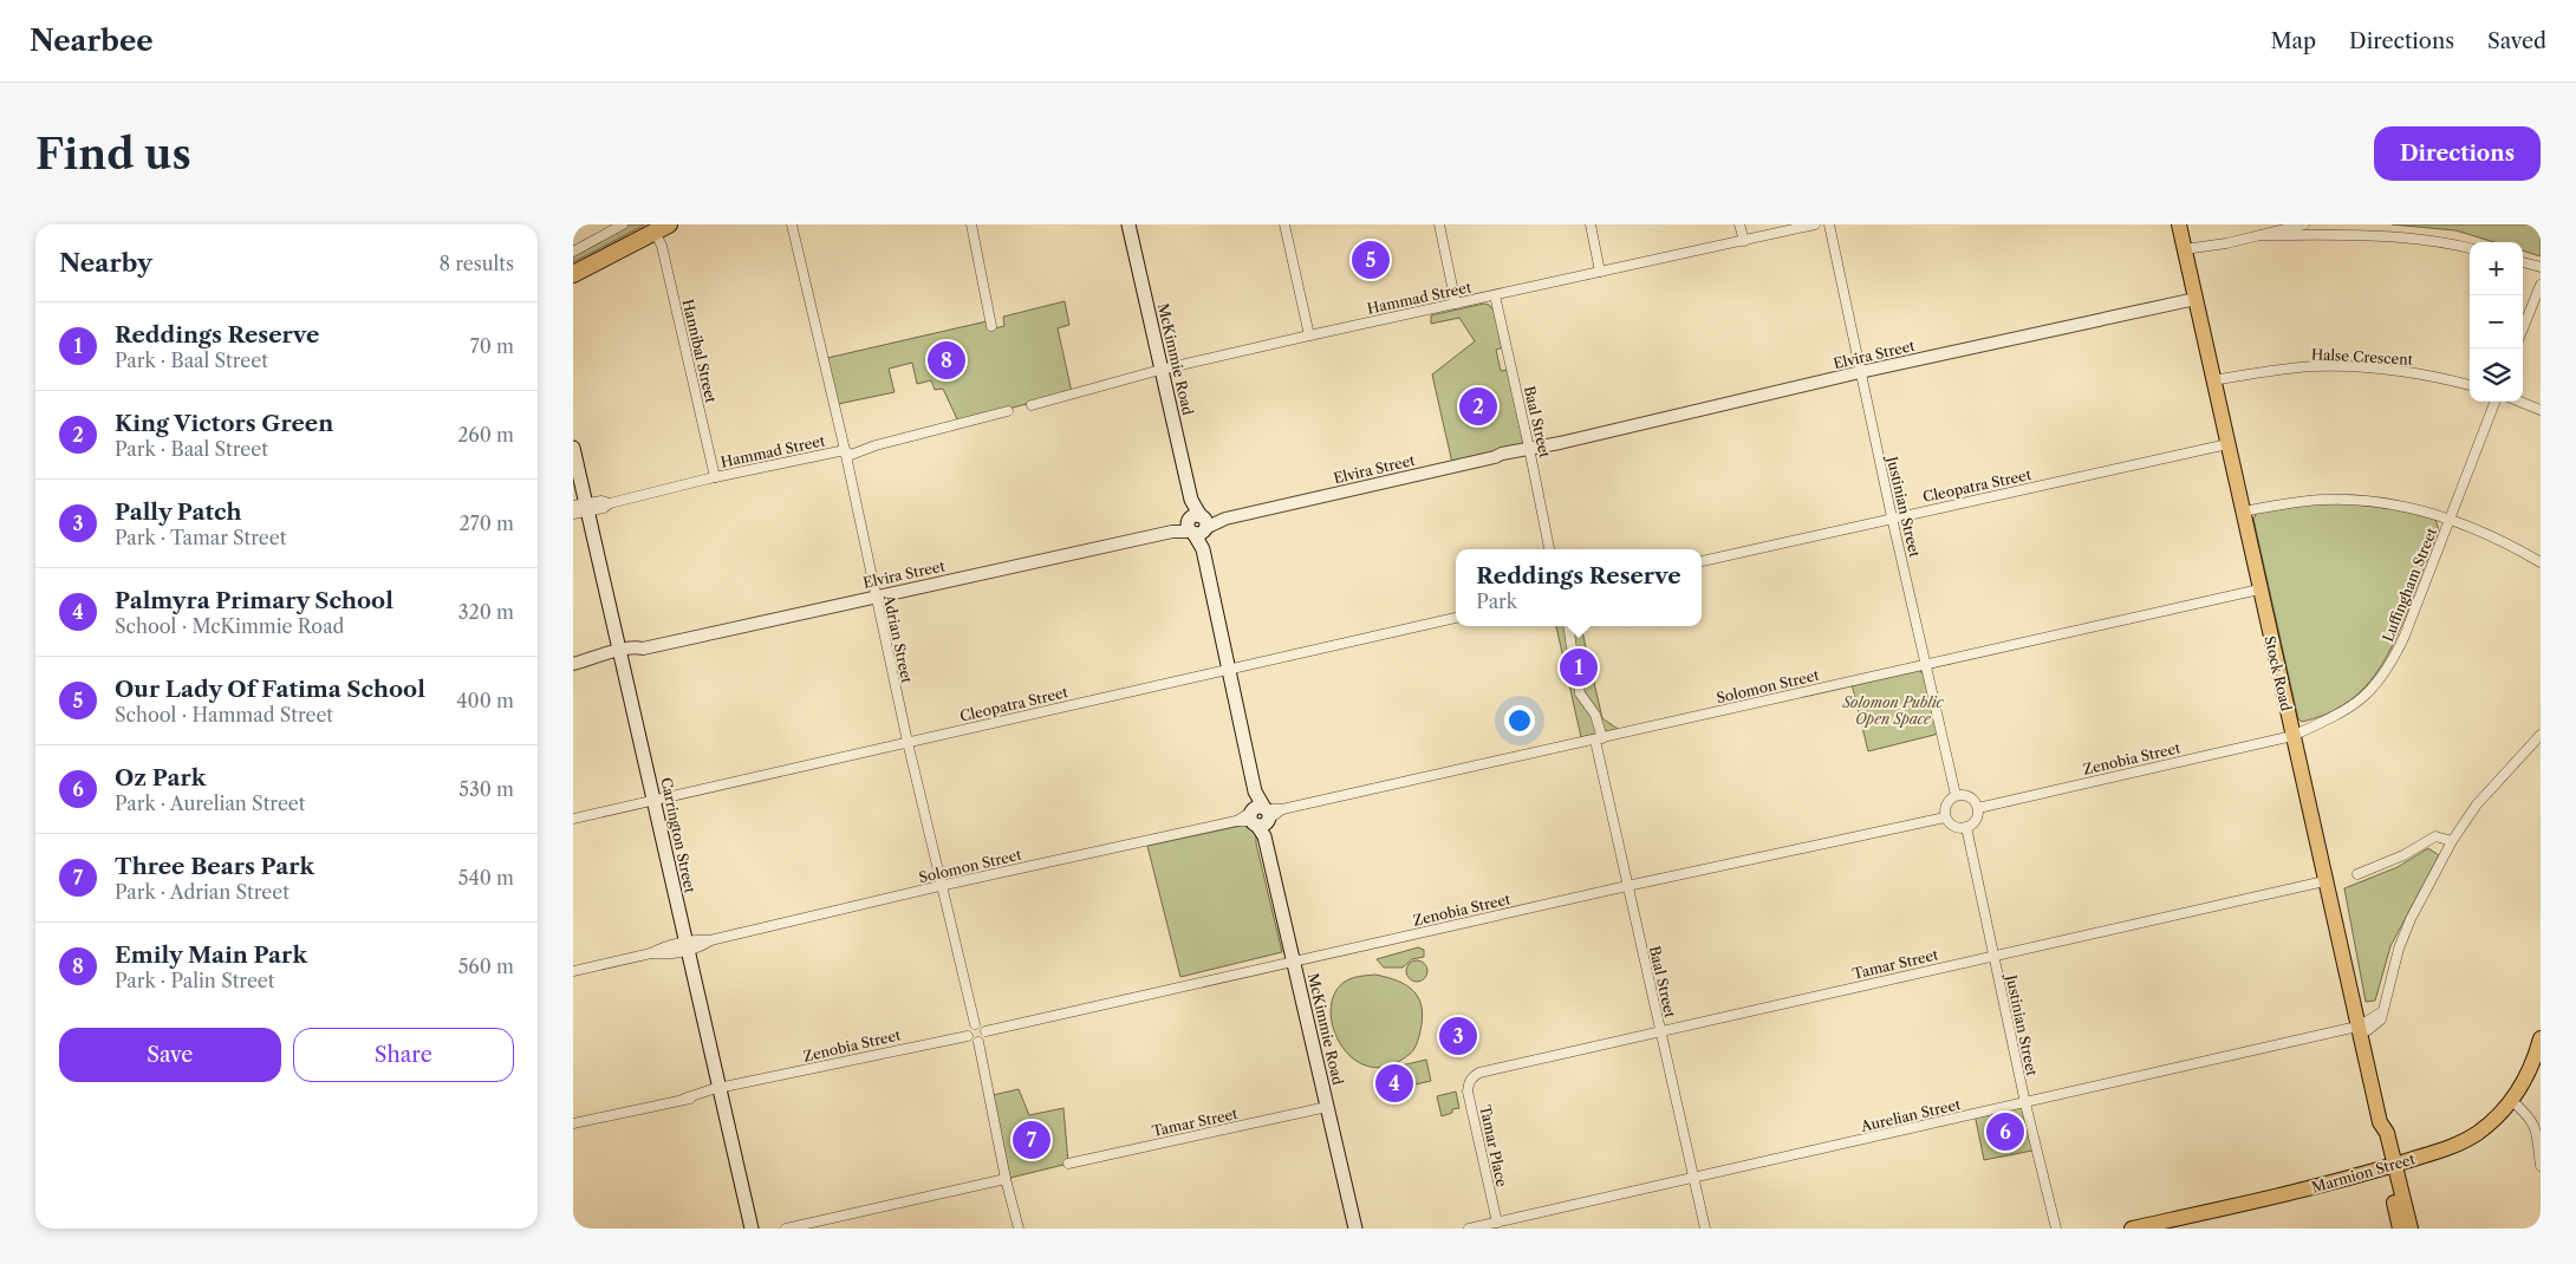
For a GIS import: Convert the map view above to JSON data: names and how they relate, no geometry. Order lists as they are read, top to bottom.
{
  "streets": {
    "main road": [
      "McKimmie Road",
      "Stock Road",
      "Carrington Street",
      "Marmion Street"
    ],
    "street": [
      "Hammad Street",
      "Hannibal Street",
      "Elvira Street",
      "Halse Crescent",
      "Baal Street",
      "Cleopatra Street",
      "Justinian Street",
      "Luffingham Street",
      "Adrian Street",
      "Solomon Street",
      "Zenobia Street",
      "Tamar Street",
      "Aurelian Street",
      "Tamar Place"
    ]
  },
  "crossings": [
    ["Hammad Street", "Hannibal Street"],
    ["Hammad Street", "McKimmie Road"],
    ["Hammad Street", "Baal Street"],
    ["Hammad Street", "Adrian Street"],
    ["Hammad Street", "Carrington Street"],
    ["Elvira Street", "McKimmie Road"],
    ["Elvira Street", "Baal Street"],
    ["Elvira Street", "Justinian Street"],
    ["Elvira Street", "Adrian Street"],
    ["Elvira Street", "Stock Road"],
    ["Elvira Street", "Carrington Street"],
    ["Halse Crescent", "Stock Road"],
    ["McKimmie Road", "Cleopatra Street"],
    ["McKimmie Road", "Solomon Street"],
    ["McKimmie Road", "Zenobia Street"],
    ["McKimmie Road", "Tamar Street"],
    ["Baal Street", "Solomon Street"],
    ["Baal Street", "Zenobia Street"],
    ["Baal Street", "Tamar Street"],
    ["Baal Street", "Aurelian Street"],
    ["Cleopatra Street", "Justinian Street"],
    ["Cleopatra Street", "Adrian Street"],
    ["Cleopatra Street", "Stock Road"],
    ["Cleopatra Street", "Carrington Street"],
    ["Justinian Street", "Solomon Street"],
    ["Justinian Street", "Zenobia Street"],
    ["Justinian Street", "Tamar Street"],
    ["Justinian Street", "Aurelian Street"],
    ["Luffingham Street", "Stock Road"],
    ["Luffingham Street", "Zenobia Street"],
    ["Adrian Street", "Solomon Street"],
    ["Adrian Street", "Zenobia Street"],
    ["Stock Road", "Solomon Street"],
    ["Stock Road", "Zenobia Street"],
    ["Stock Road", "Tamar Street"],
    ["Stock Road", "Aurelian Street"],
    ["Stock Road", "Marmion Street"],
    ["Solomon Street", "Carrington Street"],
    ["Zenobia Street", "Carrington Street"],
    ["Tamar Street", "Tamar Place"],
    ["Aurelian Street", "Tamar Place"]
  ],
  "parks": ["Solomon Public Open Space"],
  "page": {
    "header": "Nearbee",
    "nav": ["Map", "Directions", "Saved"],
    "buttons": [
      "Directions",
      ["Save", "Share"]
    ],
    "title": "Find us",
    "heading": ["Nearby", "8 results"],
    "pins": [
      "5",
      "8",
      "2",
      "1",
      "3",
      "4",
      "6",
      "7"
    ],
    "map_buttons": ["+", "−"],
    "list": [
      {
        "mark": "1",
        "name": "Reddings Reserve",
        "note": "Park · Baal Street",
        "value": "70 m"
      },
      {
        "mark": "2",
        "name": "King Victors Green",
        "note": "Park · Baal Street",
        "value": "260 m"
      },
      {
        "mark": "3",
        "name": "Pally Patch",
        "note": "Park · Tamar Street",
        "value": "270 m"
      },
      {
        "mark": "4",
        "name": "Palmyra Primary School",
        "note": "School · McKimmie Road",
        "value": "320 m"
      },
      {
        "mark": "5",
        "name": "Our Lady Of Fatima School",
        "note": "School · Hammad Street",
        "value": "400 m"
      },
      {
        "mark": "6",
        "name": "Oz Park",
        "note": "Park · Aurelian Street",
        "value": "530 m"
      },
      {
        "mark": "7",
        "name": "Three Bears Park",
        "note": "Park · Adrian Street",
        "value": "540 m"
      },
      {
        "mark": "8",
        "name": "Emily Main Park",
        "note": "Park · Palin Street",
        "value": "560 m"
      }
    ],
    "popup": ["Reddings Reserve", "Park"]
  }
}
